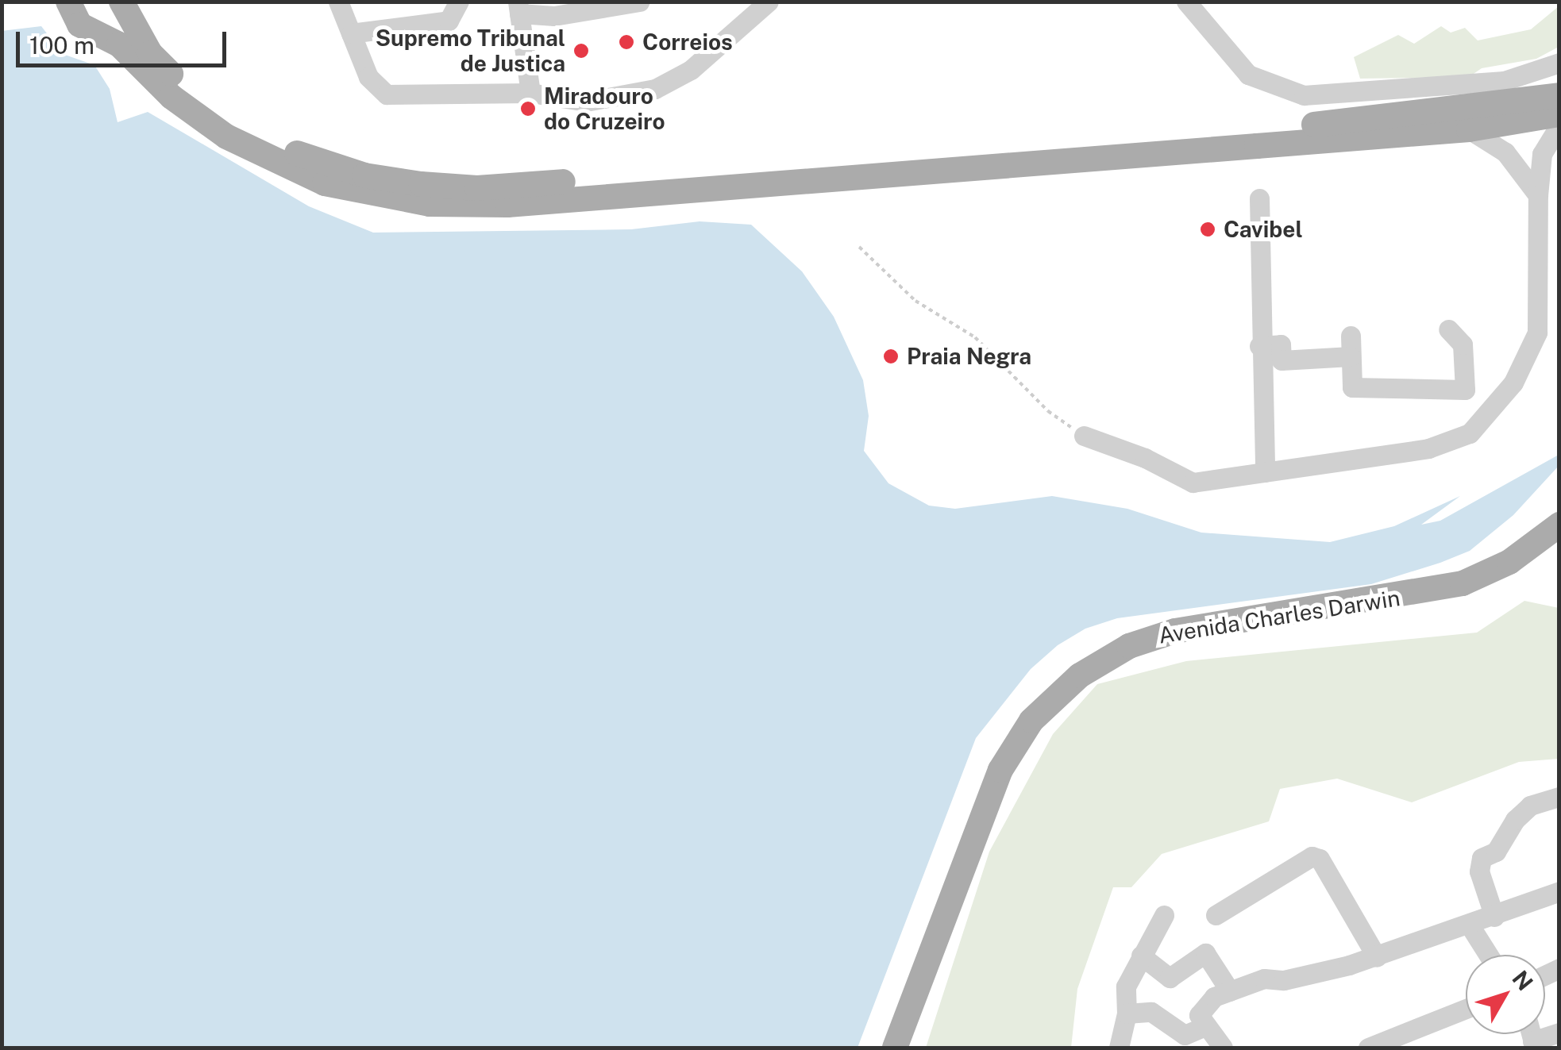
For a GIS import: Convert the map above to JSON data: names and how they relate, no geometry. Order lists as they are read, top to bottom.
{
  "streets": {
    "main road": ["Avenida Charles Darwin"]
  },
  "places": [
    "Correios",
    "Supremo Tribunal de Justica",
    "Miradouro do Cruzeiro",
    "Cavibel",
    "Praia Negra"
  ],
  "scale_bar": "100 m",
  "north": "top right"
}
